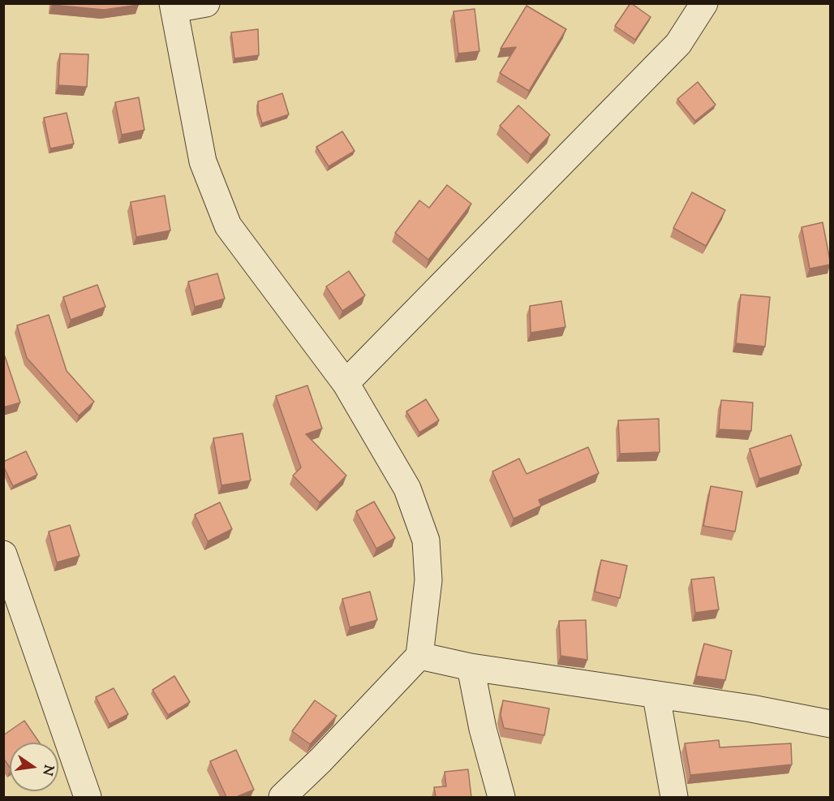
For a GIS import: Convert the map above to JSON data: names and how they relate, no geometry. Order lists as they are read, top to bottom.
{
  "north": "right"
}
